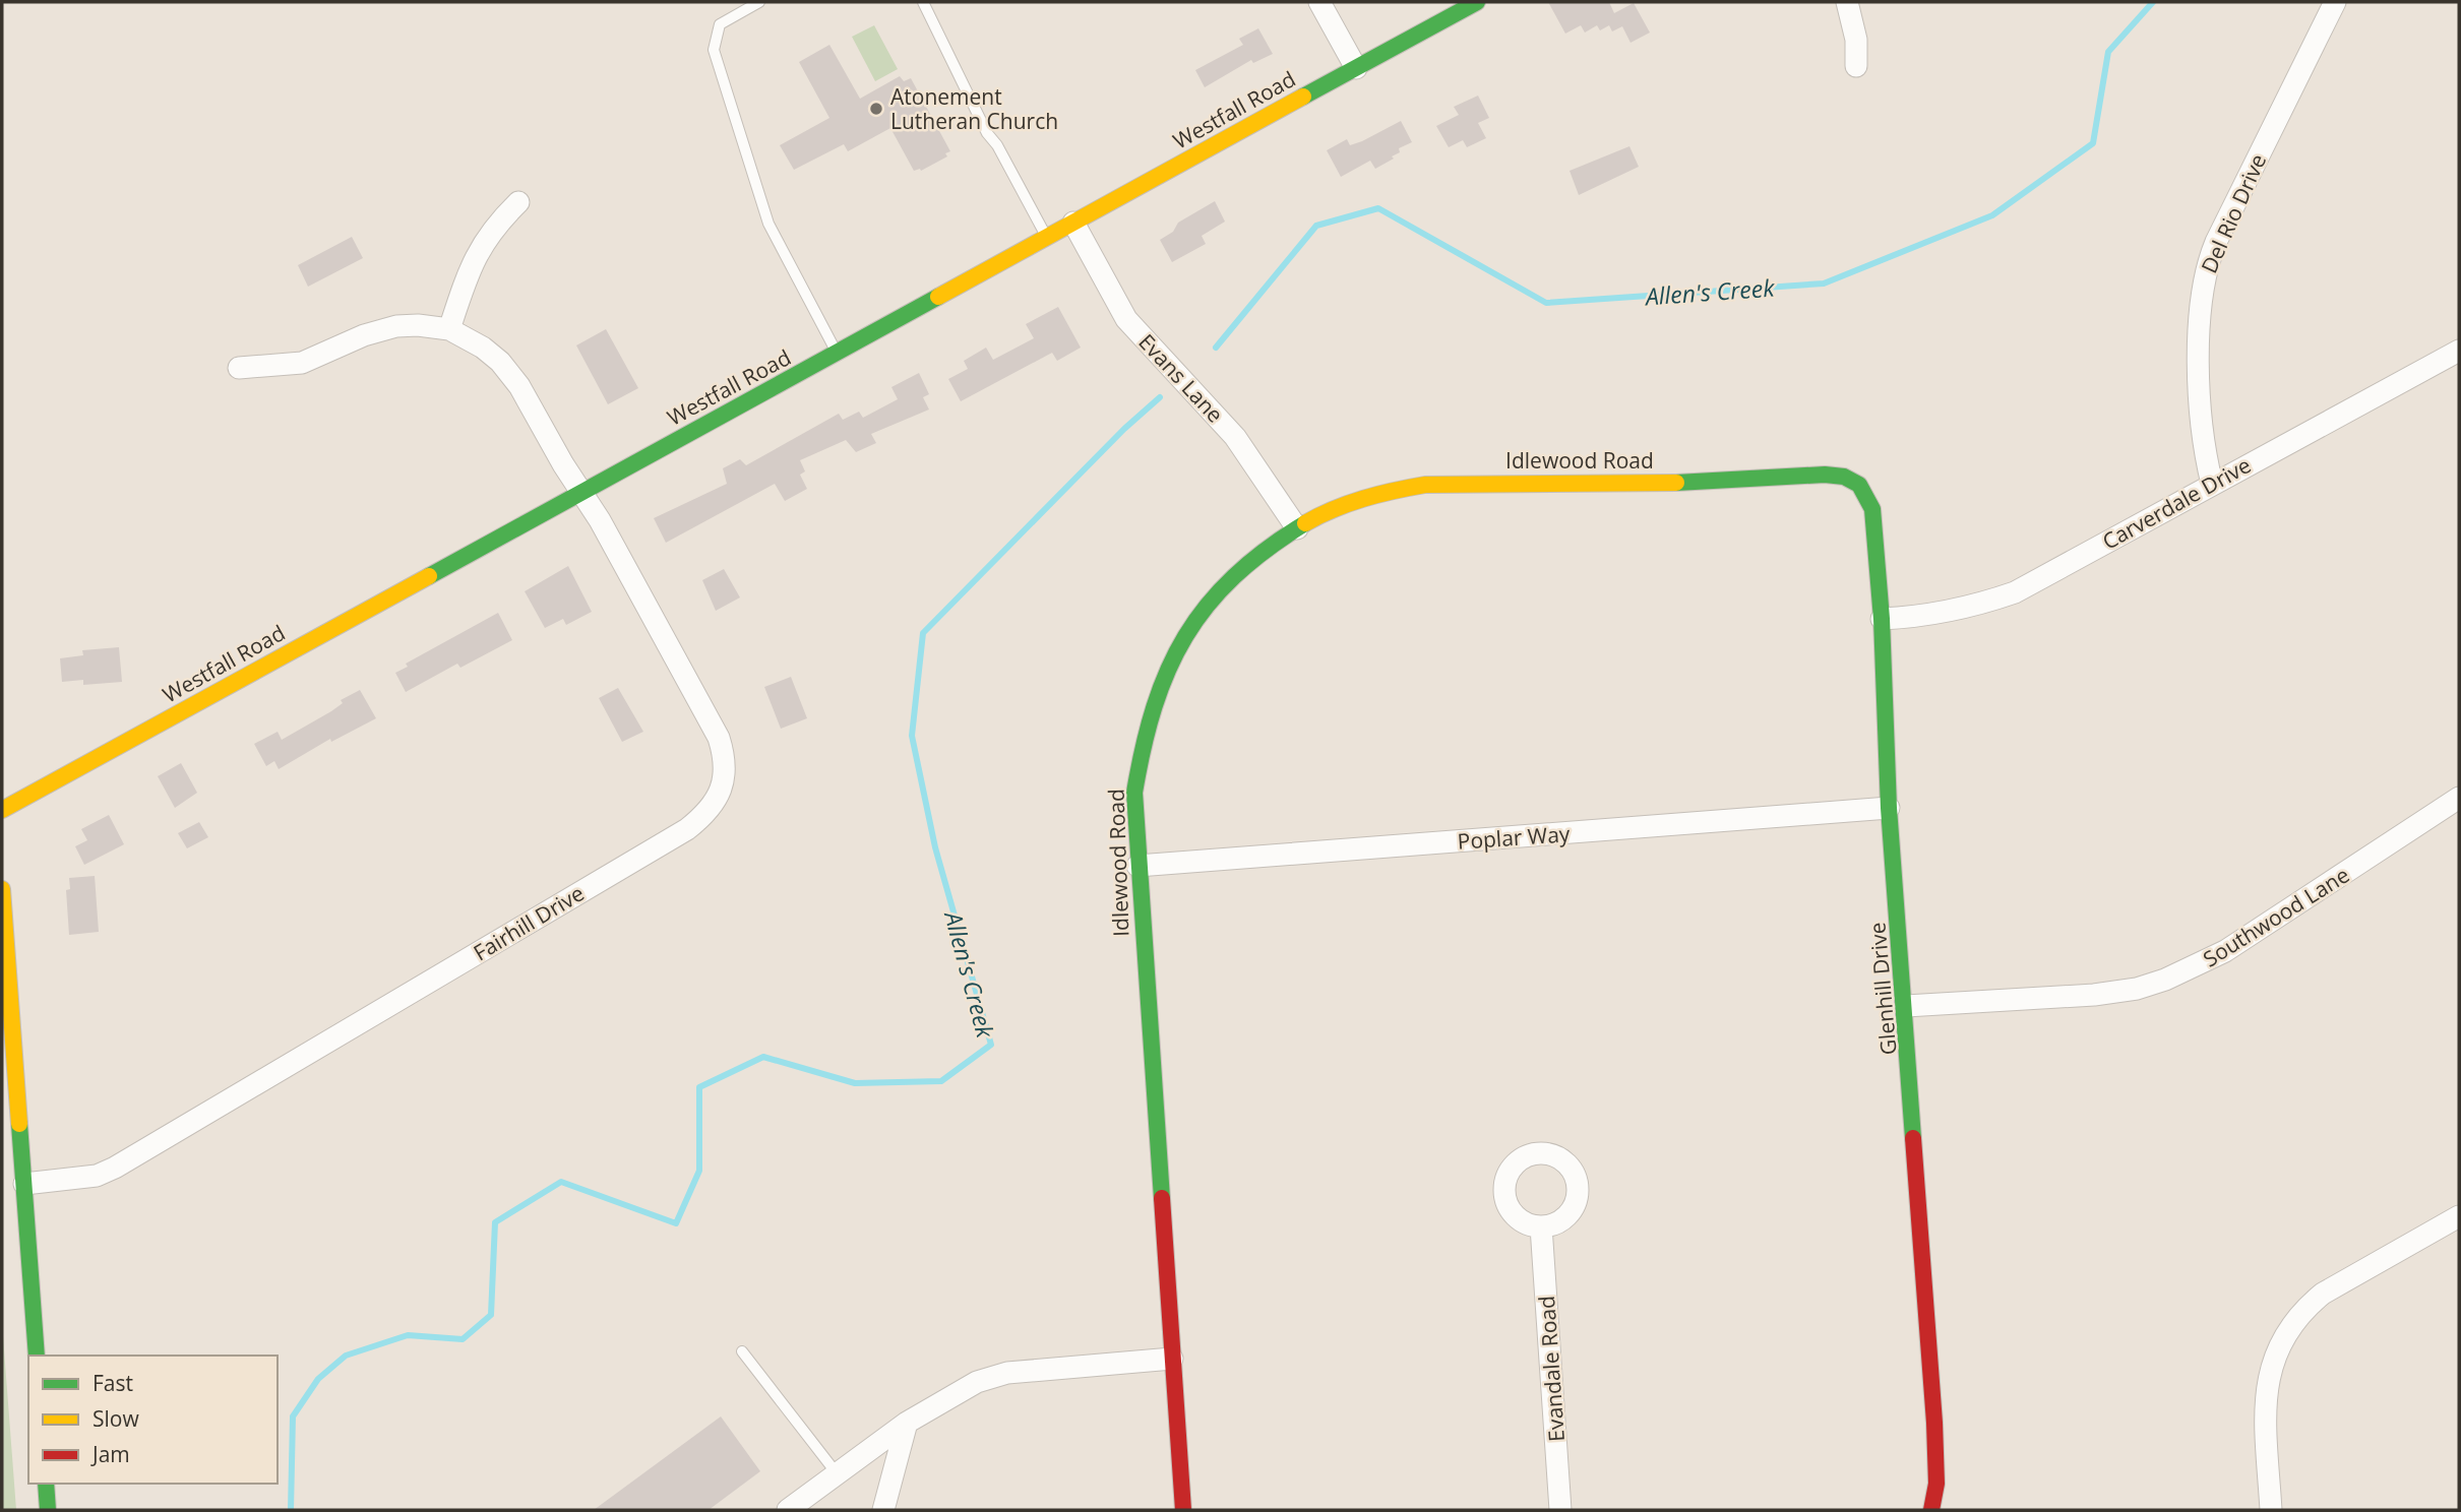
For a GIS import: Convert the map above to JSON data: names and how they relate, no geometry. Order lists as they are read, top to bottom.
{
  "streets": {
    "street": [
      "Westfall Road",
      "Del Rio Drive",
      "Evans Lane",
      "Idlewood Road",
      "Carverdale Drive",
      "Poplar Way",
      "Southwood Lane",
      "Fairhill Drive",
      "Glenhill Drive",
      "Evandale Road"
    ]
  },
  "crossings": [
    ["Westfall Road", "Evans Lane"],
    ["Westfall Road", "Fairhill Drive"],
    ["Del Rio Drive", "Carverdale Drive"],
    ["Evans Lane", "Idlewood Road"],
    ["Idlewood Road", "Poplar Way"],
    ["Idlewood Road", "Glenhill Drive"],
    ["Carverdale Drive", "Glenhill Drive"],
    ["Poplar Way", "Glenhill Drive"],
    ["Southwood Lane", "Glenhill Drive"]
  ],
  "water": ["Allen's Creek"],
  "places": ["Atonement Lutheran Church"],
  "legend": ["Fast", "Slow", "Jam"]
}
